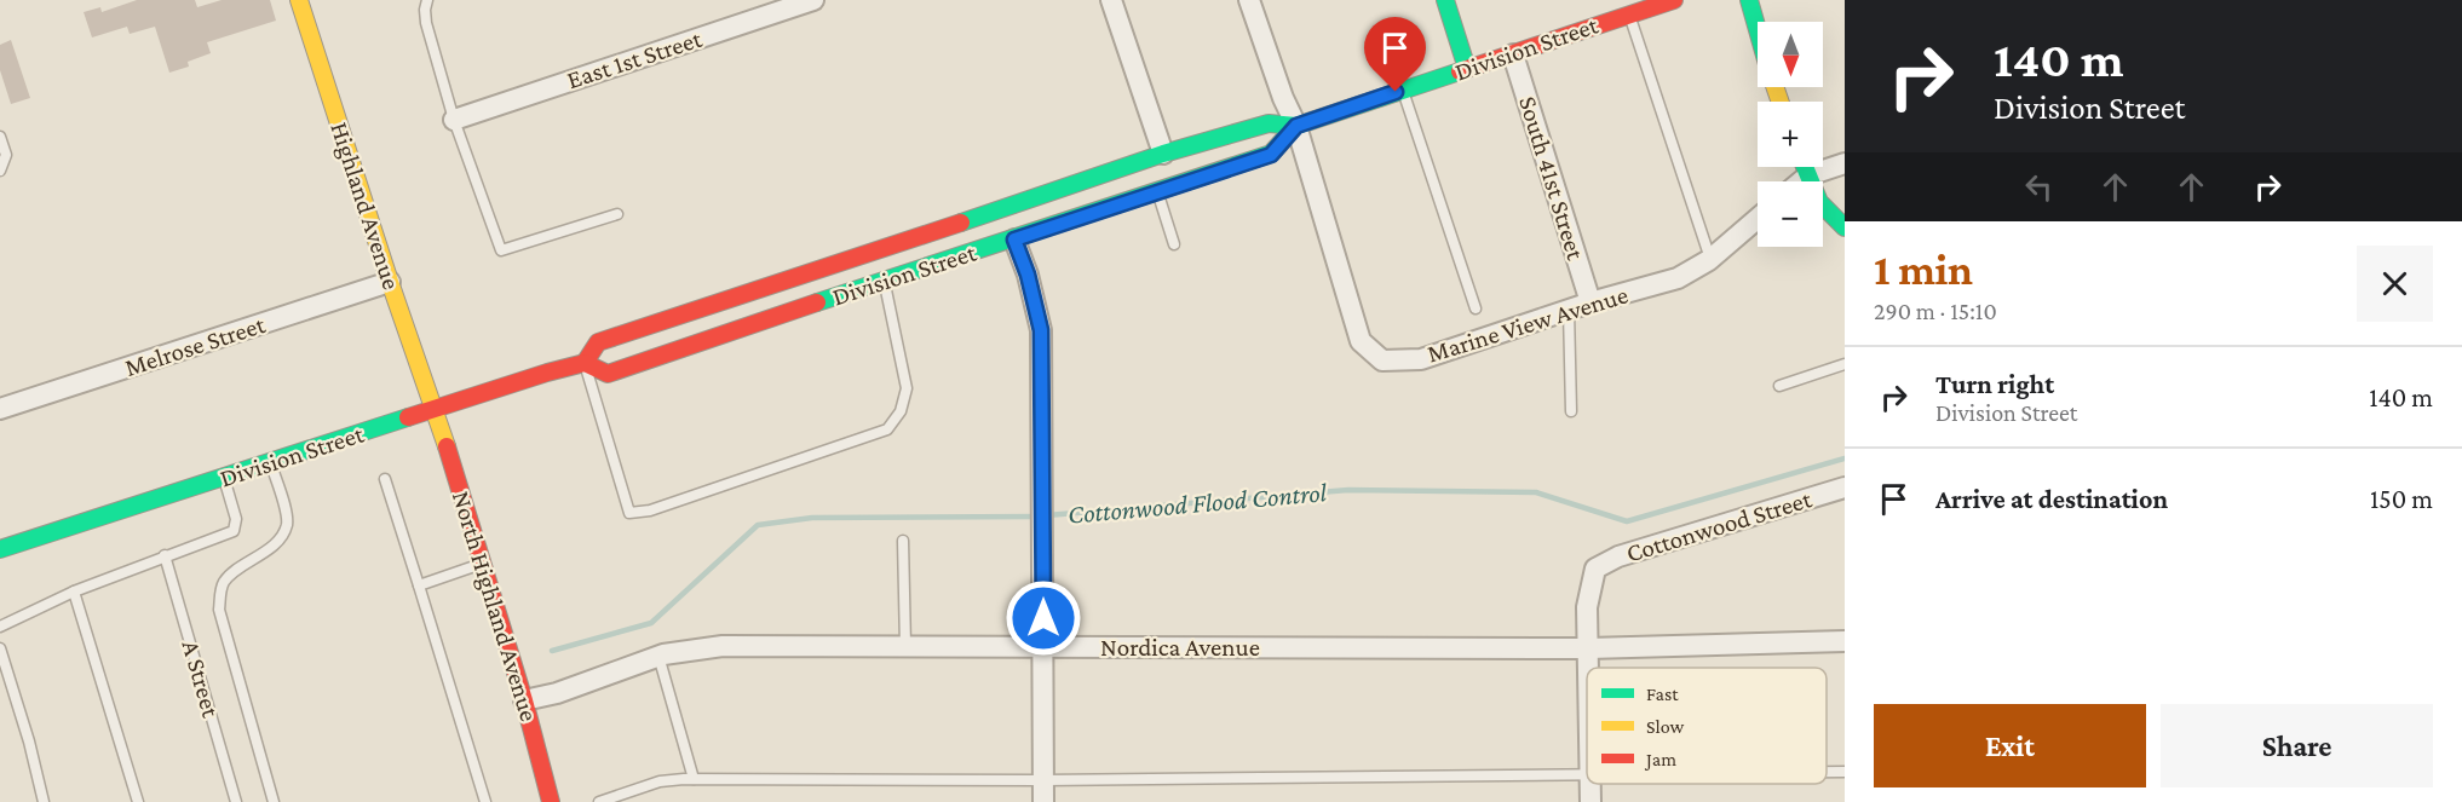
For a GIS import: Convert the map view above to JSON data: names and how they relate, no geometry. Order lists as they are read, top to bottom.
{
  "streets": {
    "main road": ["Division Street", "Highland Avenue", "North Highland Avenue"],
    "street": [
      "East 1st Street",
      "South 41st Street",
      "Marine View Avenue",
      "Melrose Street",
      "Cottonwood Street",
      "Nordica Avenue"
    ],
    "lane": ["A Street"]
  },
  "crossings": [
    ["Division Street", "South 41st Street"],
    ["Division Street", "Highland Avenue"],
    ["Division Street", "Marine View Avenue"],
    ["Division Street", "North Highland Avenue"],
    ["South 41st Street", "Marine View Avenue"],
    ["Highland Avenue", "Melrose Street"],
    ["Highland Avenue", "North Highland Avenue"],
    ["Cottonwood Street", "Nordica Avenue"],
    ["North Highland Avenue", "Nordica Avenue"]
  ],
  "water": ["Cottonwood Flood Control"],
  "legend": ["Fast", "Slow", "Jam"],
  "north": "bottom",
  "page": {
    "turn": ["140 m", "Division Street"],
    "map_buttons": ["+", "−"],
    "heading": ["1 min", "290 m · 15:10"],
    "list": [
      {
        "name": "Turn right",
        "note": "Division Street",
        "value": "140 m"
      },
      {
        "name": "Arrive at destination",
        "value": "150 m"
      }
    ],
    "buttons": ["Exit", "Share"]
  }
}
